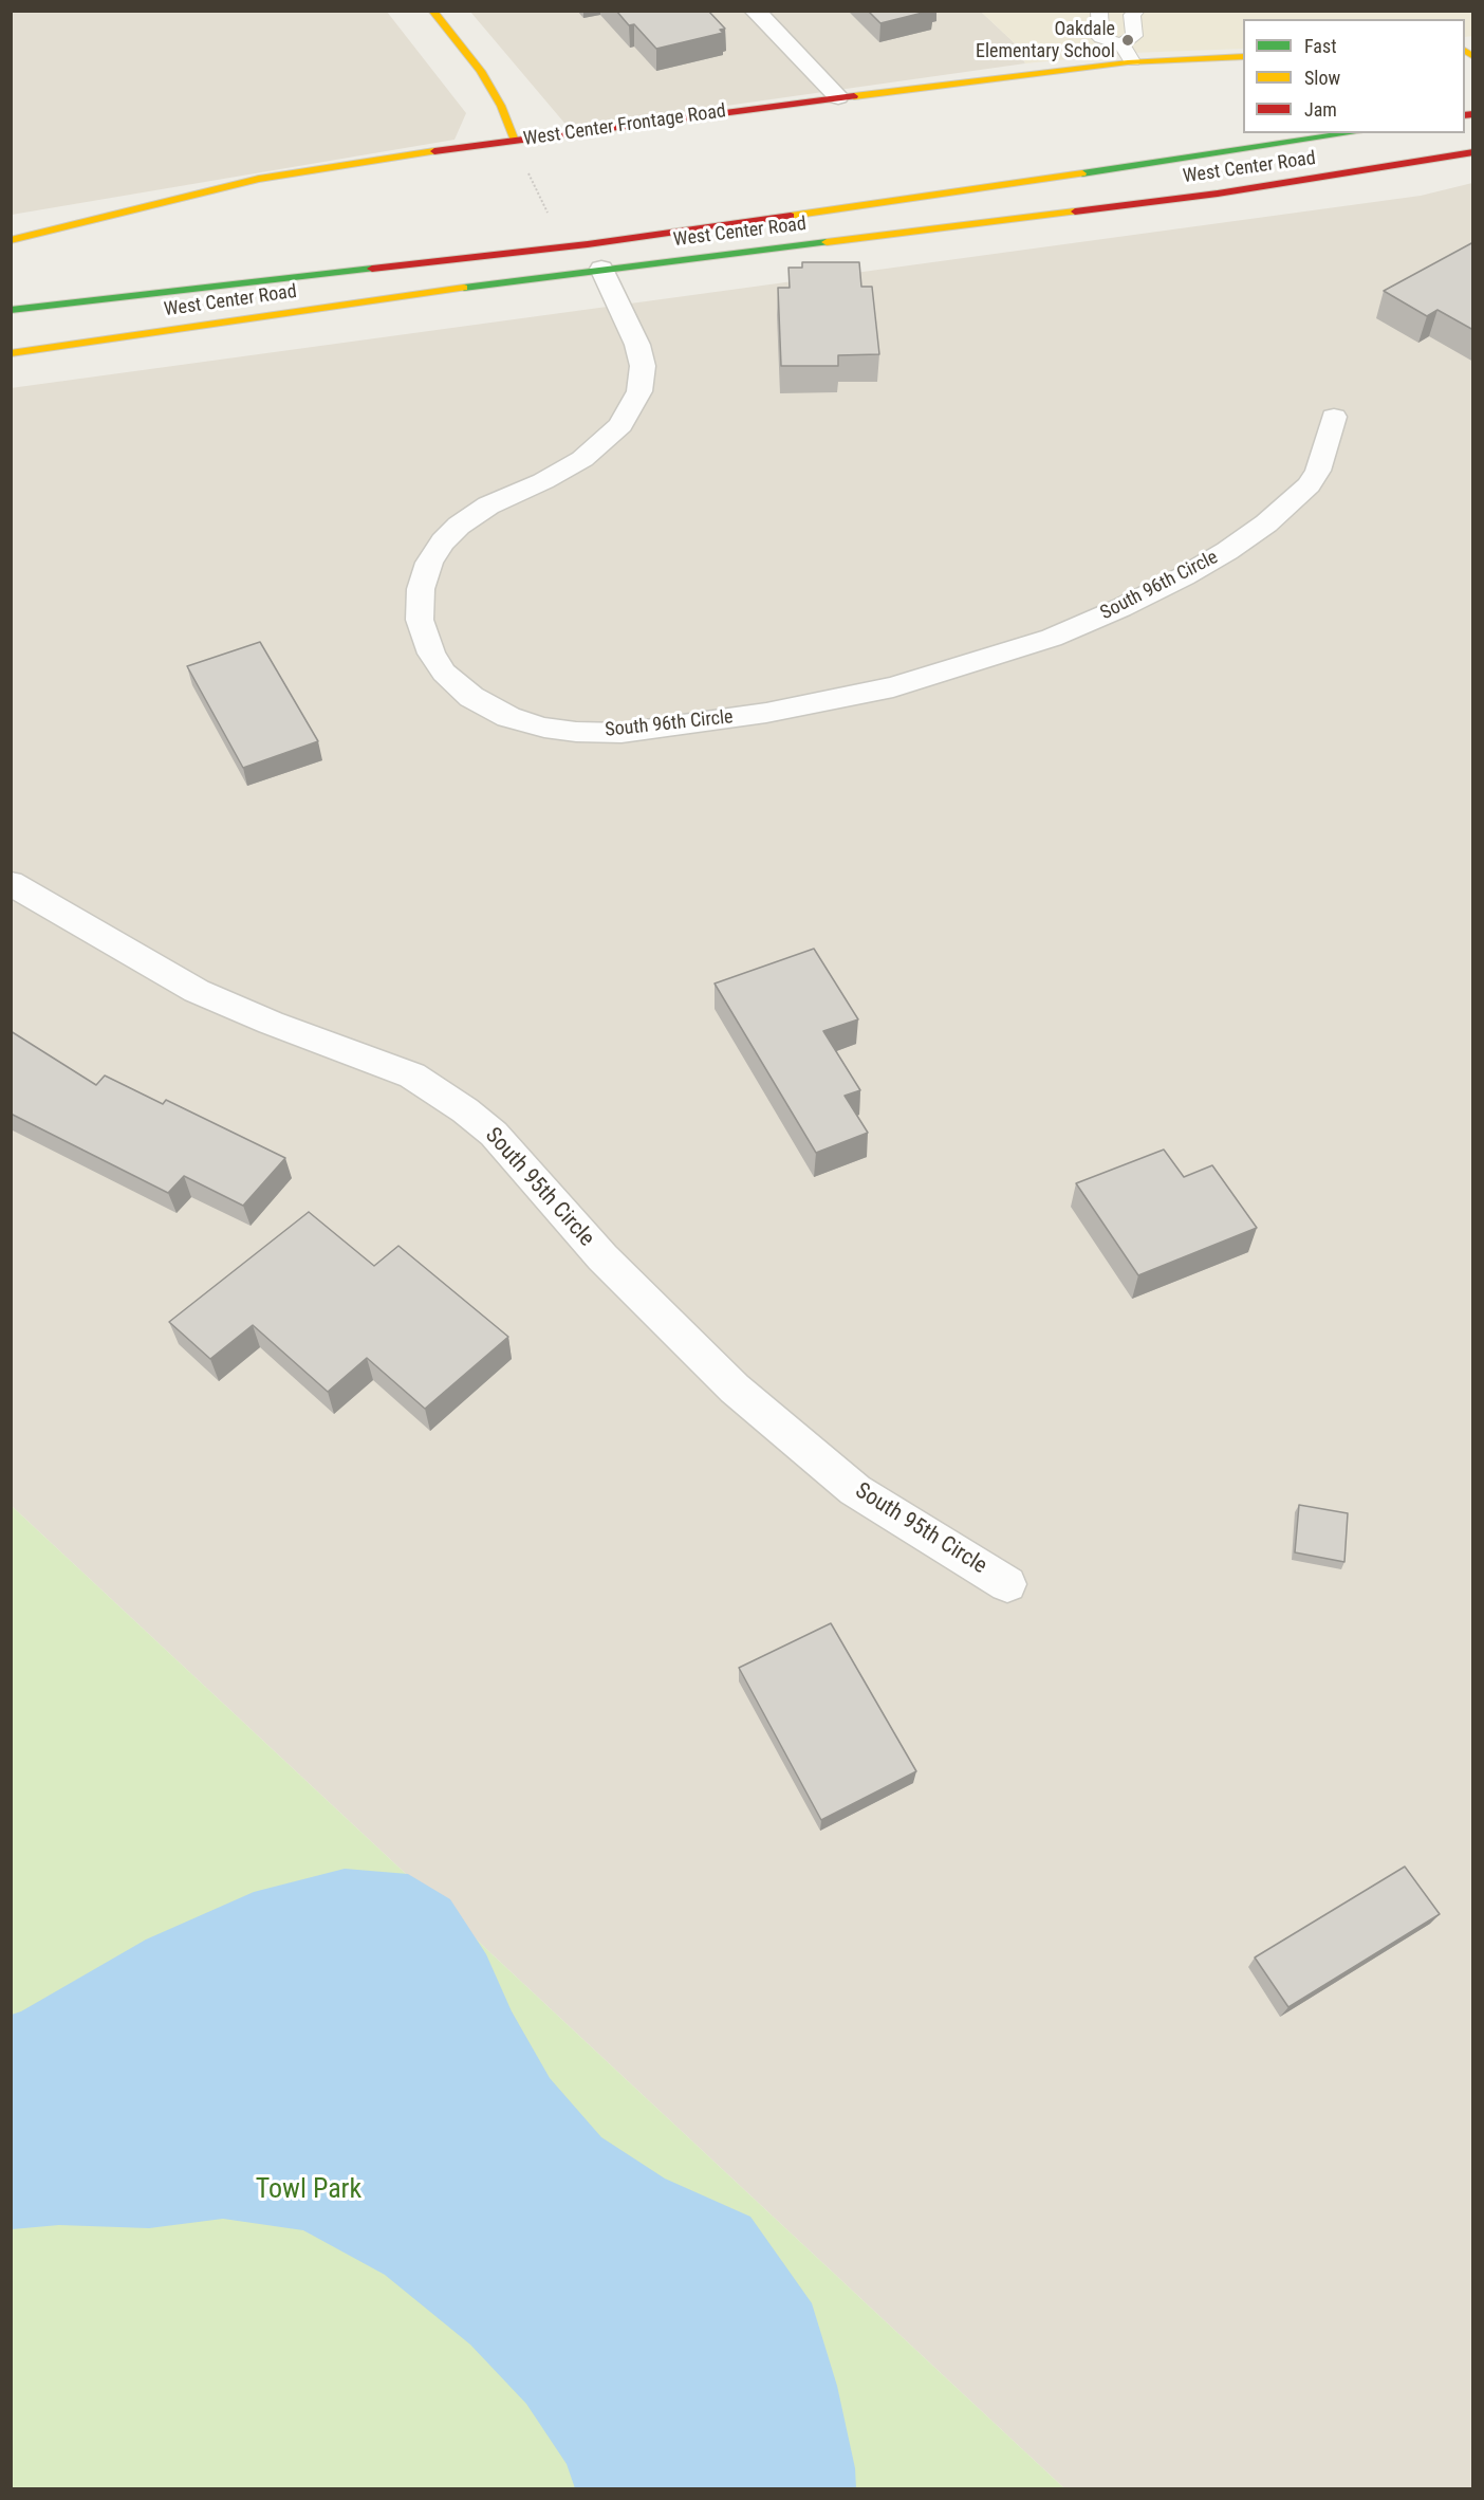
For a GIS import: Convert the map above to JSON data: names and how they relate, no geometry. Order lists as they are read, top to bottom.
{
  "streets": {
    "main road": ["West Center Frontage Road", "West Center Road"],
    "street": ["South 96th Circle", "South 95th Circle"]
  },
  "crossings": [
    ["West Center Road", "South 96th Circle"]
  ],
  "parks": ["Towl Park"],
  "places": ["Oakdale Elementary School"],
  "legend": ["Fast", "Slow", "Jam"]
}
